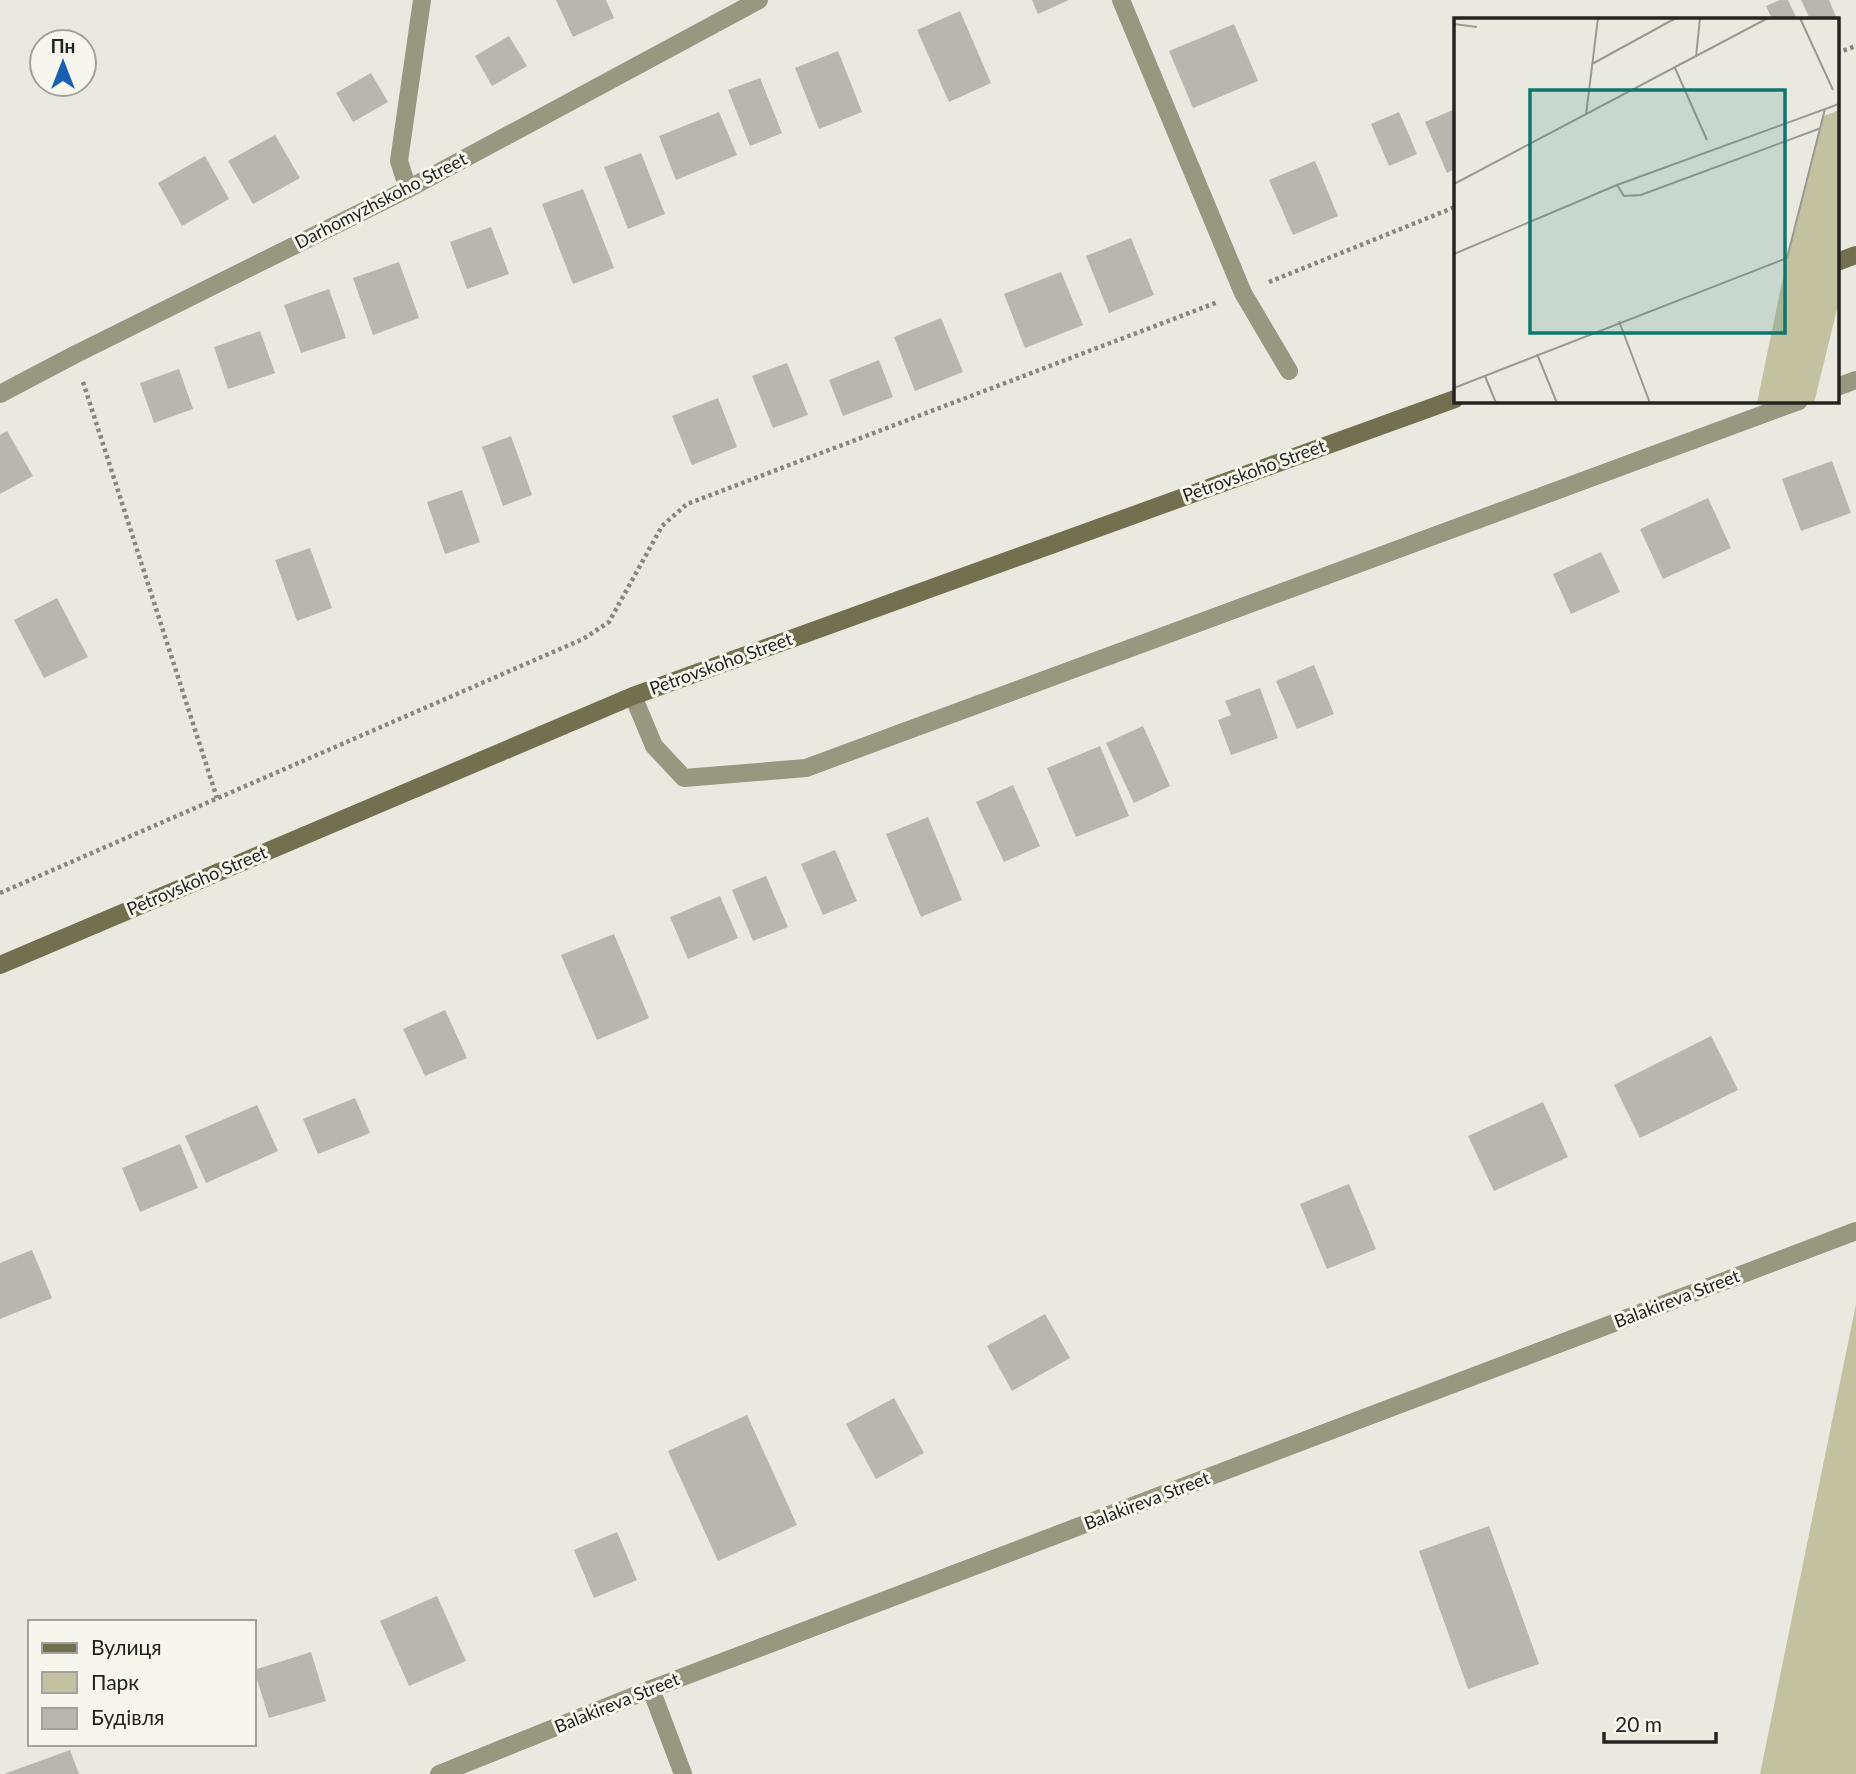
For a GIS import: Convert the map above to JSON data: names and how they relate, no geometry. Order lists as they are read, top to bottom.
{
  "streets": {
    "main road": ["Petrovskoho Street"],
    "street": ["Darhomyzhskoho Street", "Balakireva Street"]
  },
  "legend": ["Вулиця", "Парк", "Будівля"],
  "scale_bar": "20 m",
  "north": "top"
}
